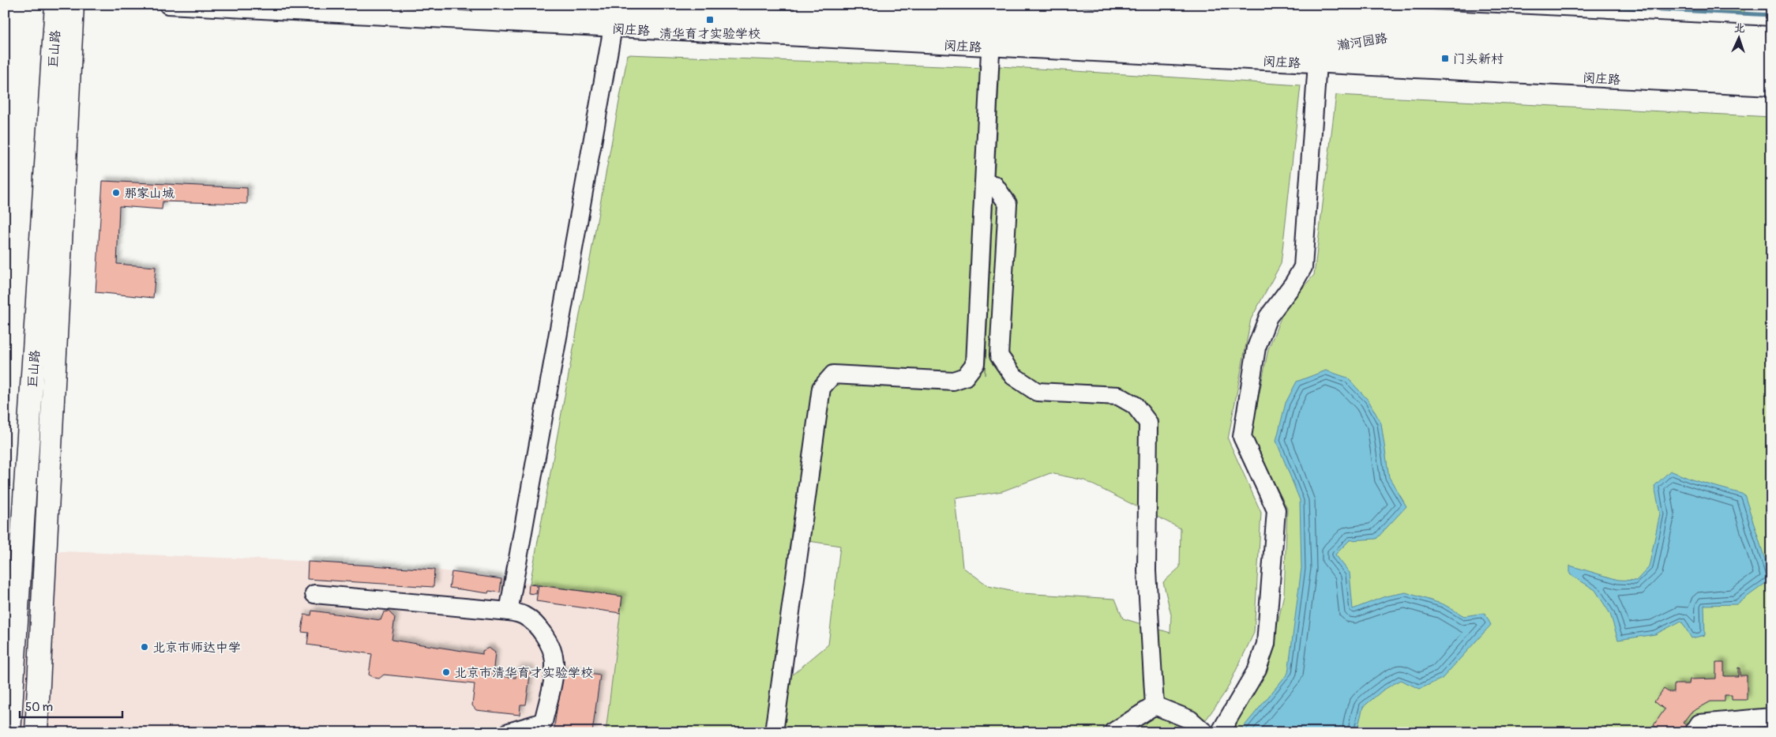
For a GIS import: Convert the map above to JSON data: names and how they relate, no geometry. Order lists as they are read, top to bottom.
{
  "streets": {
    "main road": ["闵庄路", "巨山路"],
    "street": ["瀚河园路"]
  },
  "crossings": [
    ["闵庄路", "瀚河园路"]
  ],
  "places": {
    "transit": ["清华育才实验学校", "门头新村"],
    "other": ["那家山城", "北京市师达中学", "北京市清华育才实验学校"]
  },
  "scale_bar": "50 m",
  "north": "top"
}
